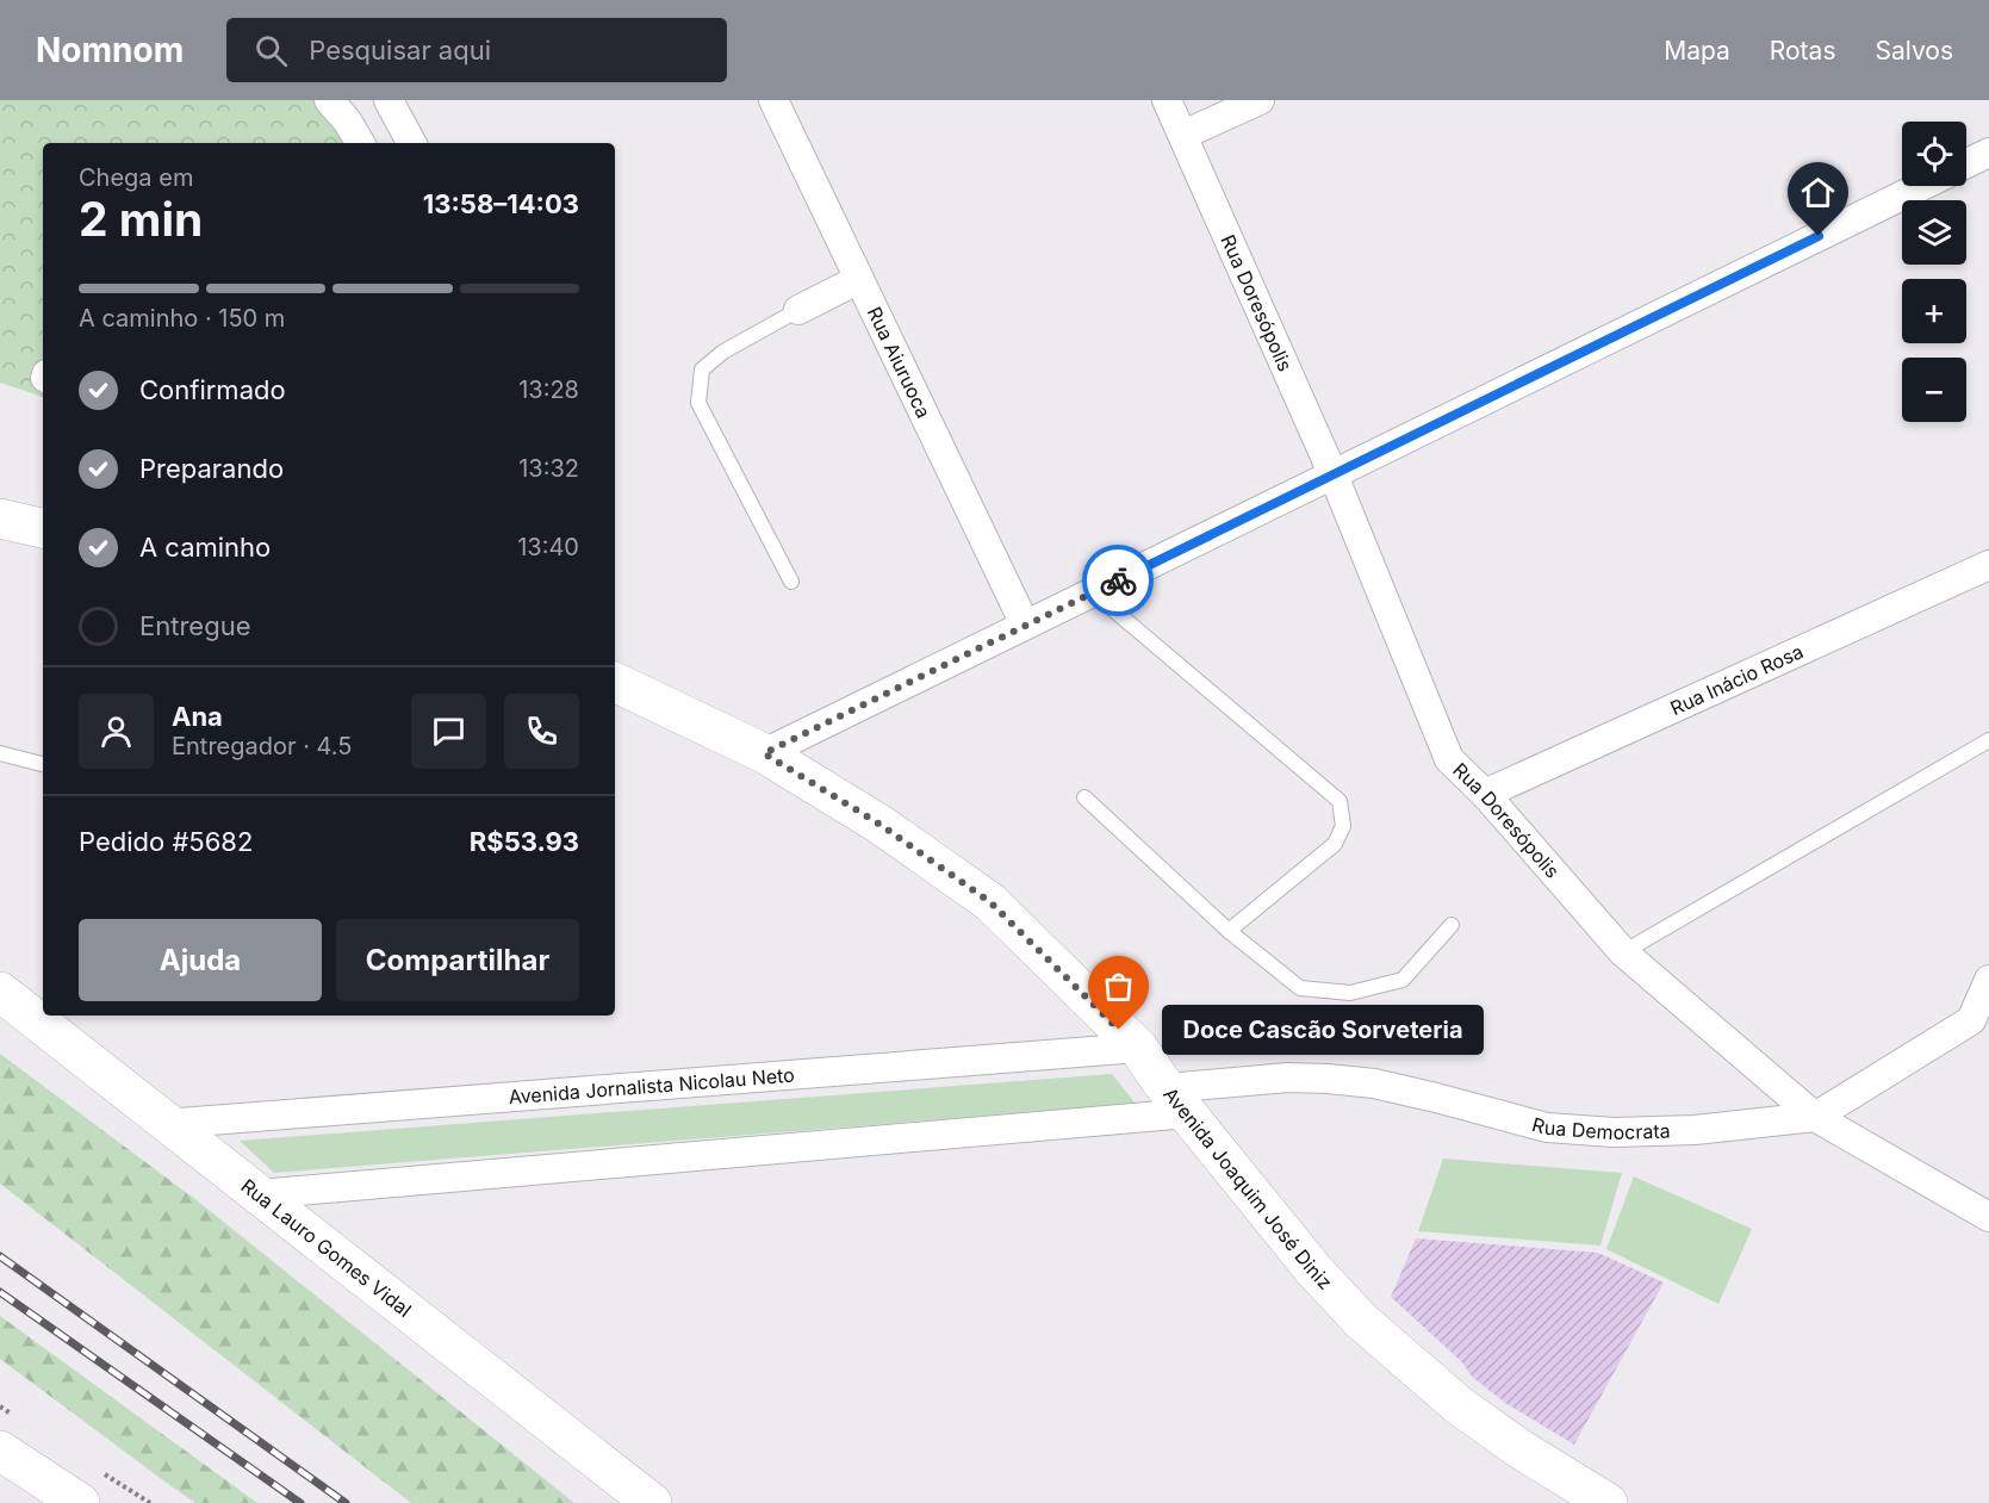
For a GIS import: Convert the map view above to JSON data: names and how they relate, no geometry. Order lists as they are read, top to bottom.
{
  "streets": {
    "street": [
      "Rua Doresópolis",
      "Rua Aiuruoca",
      "Rua Inácio Rosa",
      "Avenida Jornalista Nicolau Neto",
      "Rua Democrata",
      "Avenida Joaquim José Diniz",
      "Rua Lauro Gomes Vidal"
    ]
  },
  "crossings": [
    ["Rua Doresópolis", "Rua Inácio Rosa"],
    ["Rua Doresópolis", "Rua Democrata"],
    ["Avenida Jornalista Nicolau Neto", "Avenida Joaquim José Diniz"],
    ["Avenida Jornalista Nicolau Neto", "Rua Lauro Gomes Vidal"],
    ["Rua Democrata", "Avenida Joaquim José Diniz"]
  ],
  "places": ["Doce Cascão Sorveteria"],
  "page": {
    "header": "Nomnom",
    "search": "Pesquisar aqui",
    "nav": ["Mapa", "Rotas", "Salvos"],
    "map_buttons": ["+", "−"],
    "heading": ["2 min", "Chega em", "13:58–14:03"],
    "panel": [
      "Ana",
      "Entregador · 4.5",
      "Pedido #5682",
      "R$53.93"
    ],
    "bar": "A caminho · 150 m",
    "list": [
      ["Confirmado", "13:28"],
      ["Preparando", "13:32"],
      ["A caminho", "13:40"],
      "Entregue"
    ],
    "buttons": ["Ajuda", "Compartilhar"],
    "bubble": "Doce Cascão Sorveteria"
  }
}
